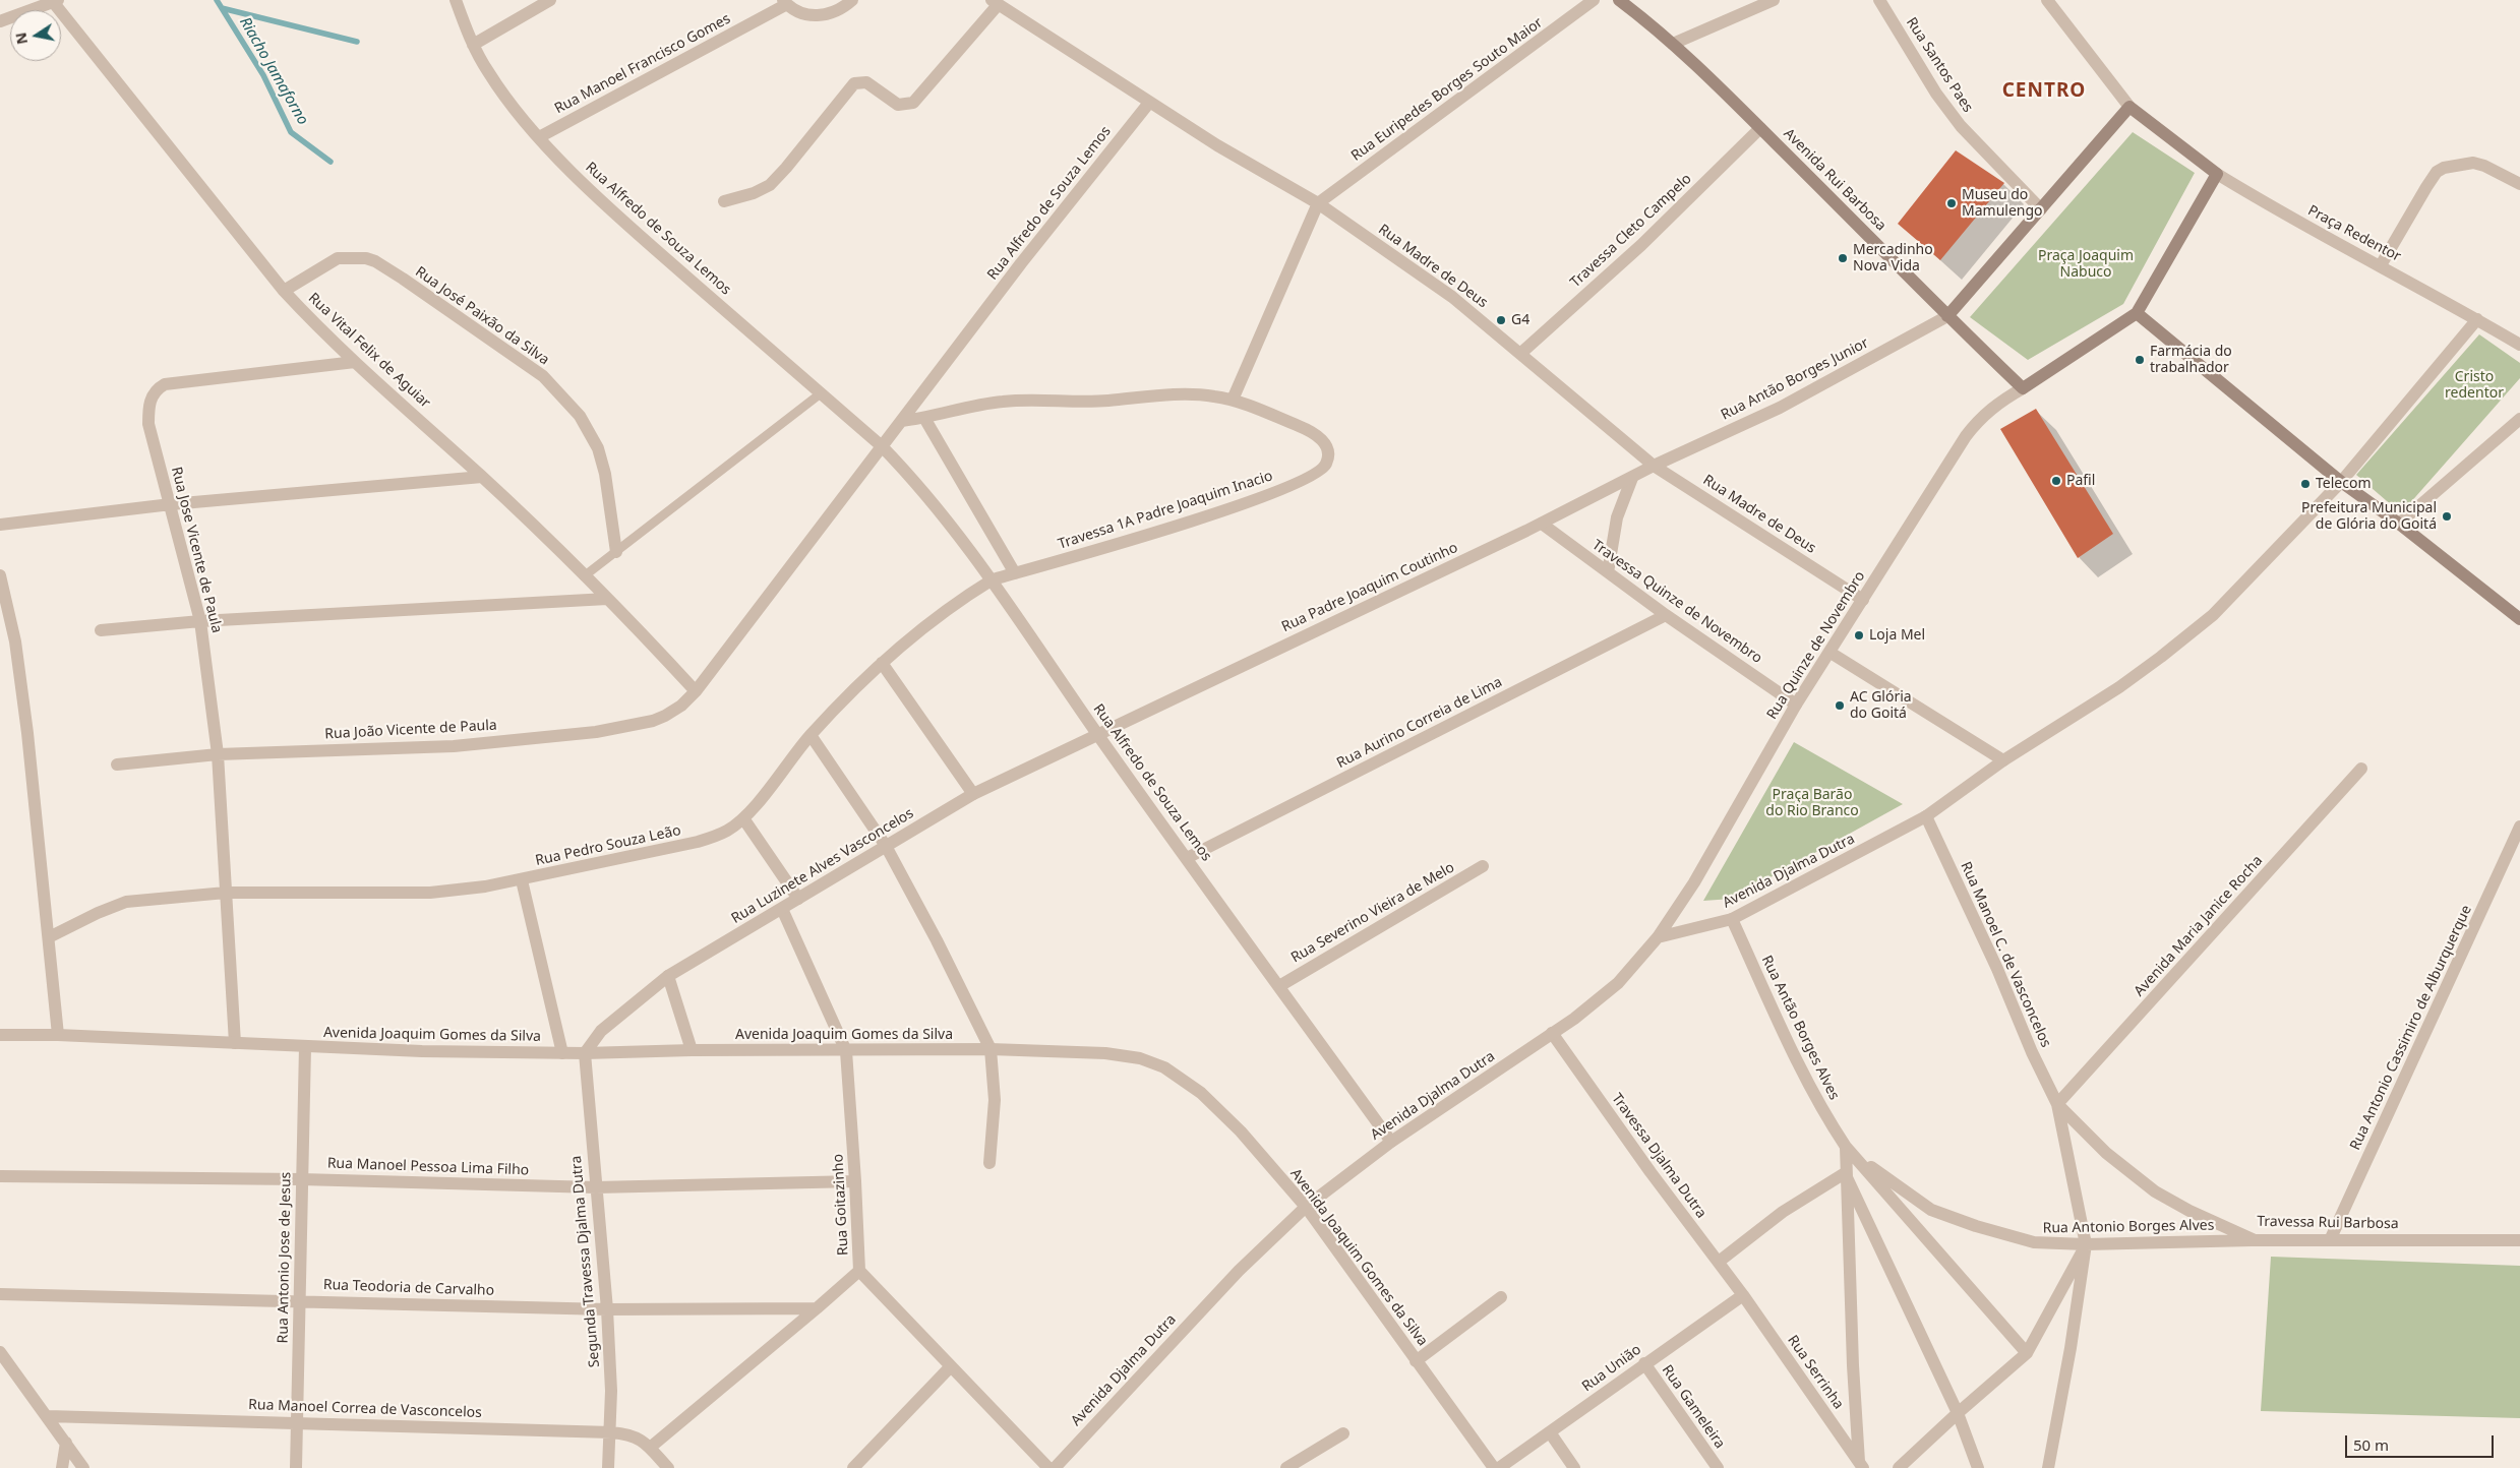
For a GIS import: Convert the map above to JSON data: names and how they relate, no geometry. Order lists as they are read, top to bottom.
{
  "streets": {
    "main road": ["Avenida Rui Barbosa"],
    "street": [
      "Rua Manoel Francisco Gomes",
      "Rua Santos Paes",
      "Rua Euripedes Borges Souto Maior",
      "Rua Alfredo de Souza Lemos",
      "Travessa Cleto Campelo",
      "Praça Redentor",
      "Rua Madre de Deus",
      "Rua José Paixão da Silva",
      "Rua Vital Felix de Aguiar",
      "Rua Antão Borges Junior",
      "Travessa 1A Padre Joaquim Inacio",
      "Rua Jose Vicente de Paula",
      "Rua Padre Joaquim Coutinho",
      "Travessa Quinze de Novembro",
      "Rua Quinze de Novembro",
      "Rua Aurino Correia de Lima",
      "Rua João Vicente de Paula",
      "Rua Pedro Souza Leão",
      "Rua Luzinete Alves Vasconcelos",
      "Avenida Djalma Dutra",
      "Rua Severino Vieira de Melo",
      "Avenida Maria Janice Rocha",
      "Rua Manoel C. de Vasconcelos",
      "Rua Antão Borges Alves",
      "Rua Antonio Cassimiro de Alburquerque",
      "Avenida Joaquim Gomes da Silva",
      "Travessa Djalma Dutra",
      "Rua Manoel Pessoa Lima Filho",
      "Rua Goitazinho",
      "Travessa Rui Barbosa",
      "Rua Antonio Borges Alves",
      "Rua Antonio Jose de Jesus",
      "Segunda Travessa Djalma Dutra",
      "Rua Teodoria de Carvalho",
      "Rua União",
      "Rua Serrinha",
      "Rua Gameleira",
      "Rua Manoel Correa de Vasconcelos"
    ]
  },
  "crossings": [
    ["Rua Manoel Francisco Gomes", "Rua Alfredo de Souza Lemos"],
    ["Rua Euripedes Borges Souto Maior", "Rua Madre de Deus"],
    ["Avenida Rui Barbosa", "Travessa Cleto Campelo"],
    ["Avenida Rui Barbosa", "Rua Antão Borges Junior"],
    ["Avenida Rui Barbosa", "Rua Quinze de Novembro"],
    ["Rua Alfredo de Souza Lemos", "Rua Madre de Deus"],
    ["Rua Alfredo de Souza Lemos", "Rua Vital Felix de Aguiar"],
    ["Rua Alfredo de Souza Lemos", "Travessa 1A Padre Joaquim Inacio"],
    ["Rua Alfredo de Souza Lemos", "Rua Padre Joaquim Coutinho"],
    ["Rua Alfredo de Souza Lemos", "Rua Aurino Correia de Lima"],
    ["Rua Alfredo de Souza Lemos", "Rua João Vicente de Paula"],
    ["Rua Alfredo de Souza Lemos", "Rua Pedro Souza Leão"],
    ["Rua Alfredo de Souza Lemos", "Rua Luzinete Alves Vasconcelos"],
    ["Rua Alfredo de Souza Lemos", "Avenida Djalma Dutra"],
    ["Rua Alfredo de Souza Lemos", "Rua Severino Vieira de Melo"],
    ["Travessa Cleto Campelo", "Rua Madre de Deus"],
    ["Rua Madre de Deus", "Rua Antão Borges Junior"],
    ["Rua Madre de Deus", "Rua Padre Joaquim Coutinho"],
    ["Rua Madre de Deus", "Rua Quinze de Novembro"],
    ["Rua José Paixão da Silva", "Rua Vital Felix de Aguiar"],
    ["Rua Vital Felix de Aguiar", "Rua Jose Vicente de Paula"],
    ["Rua Vital Felix de Aguiar", "Rua João Vicente de Paula"],
    ["Rua Antão Borges Junior", "Rua Padre Joaquim Coutinho"],
    ["Travessa 1A Padre Joaquim Inacio", "Rua Pedro Souza Leão"],
    ["Rua Jose Vicente de Paula", "Rua João Vicente de Paula"],
    ["Rua Jose Vicente de Paula", "Rua Pedro Souza Leão"],
    ["Rua Jose Vicente de Paula", "Avenida Joaquim Gomes da Silva"],
    ["Rua Padre Joaquim Coutinho", "Travessa Quinze de Novembro"],
    ["Rua Padre Joaquim Coutinho", "Rua Luzinete Alves Vasconcelos"],
    ["Travessa Quinze de Novembro", "Rua Quinze de Novembro"],
    ["Travessa Quinze de Novembro", "Rua Aurino Correia de Lima"],
    ["Rua Quinze de Novembro", "Avenida Djalma Dutra"],
    ["Rua Luzinete Alves Vasconcelos", "Avenida Joaquim Gomes da Silva"],
    ["Rua Luzinete Alves Vasconcelos", "Rua Goitazinho"],
    ["Rua Luzinete Alves Vasconcelos", "Segunda Travessa Djalma Dutra"],
    ["Avenida Djalma Dutra", "Rua Manoel C. de Vasconcelos"],
    ["Avenida Djalma Dutra", "Rua Antão Borges Alves"],
    ["Avenida Djalma Dutra", "Avenida Joaquim Gomes da Silva"],
    ["Avenida Djalma Dutra", "Travessa Djalma Dutra"],
    ["Avenida Maria Janice Rocha", "Rua Manoel C. de Vasconcelos"],
    ["Avenida Maria Janice Rocha", "Travessa Rui Barbosa"],
    ["Rua Manoel C. de Vasconcelos", "Travessa Rui Barbosa"],
    ["Rua Antão Borges Alves", "Rua Antonio Borges Alves"],
    ["Rua Antonio Cassimiro de Alburquerque", "Travessa Rui Barbosa"],
    ["Avenida Joaquim Gomes da Silva", "Rua Goitazinho"],
    ["Avenida Joaquim Gomes da Silva", "Rua Antonio Jose de Jesus"],
    ["Avenida Joaquim Gomes da Silva", "Segunda Travessa Djalma Dutra"],
    ["Travessa Djalma Dutra", "Rua União"],
    ["Travessa Djalma Dutra", "Rua Serrinha"],
    ["Rua Manoel Pessoa Lima Filho", "Rua Goitazinho"],
    ["Rua Manoel Pessoa Lima Filho", "Rua Antonio Jose de Jesus"],
    ["Rua Manoel Pessoa Lima Filho", "Segunda Travessa Djalma Dutra"],
    ["Travessa Rui Barbosa", "Rua Antonio Borges Alves"],
    ["Rua Antonio Jose de Jesus", "Rua Teodoria de Carvalho"],
    ["Rua Antonio Jose de Jesus", "Rua Manoel Correa de Vasconcelos"],
    ["Segunda Travessa Djalma Dutra", "Rua Teodoria de Carvalho"],
    ["Segunda Travessa Djalma Dutra", "Rua Manoel Correa de Vasconcelos"],
    ["Rua União", "Rua Serrinha"],
    ["Rua União", "Rua Gameleira"]
  ],
  "districts": ["CENTRO"],
  "water": ["Riacho Jamaforno"],
  "parks": ["Praça Joaquim Nabuco", "Cristo redentor", "Praça Barão do Rio Branco"],
  "places": [
    "Museu do Mamulengo",
    "Mercadinho Nova Vida",
    "G4",
    "Farmácia do trabalhador",
    "Pafil",
    "Telecom",
    "Prefeitura Municipal de Glória do Goitá",
    "Loja Mel",
    "AC Glória do Goitá"
  ],
  "scale_bar": "50 m",
  "north": "left"
}
